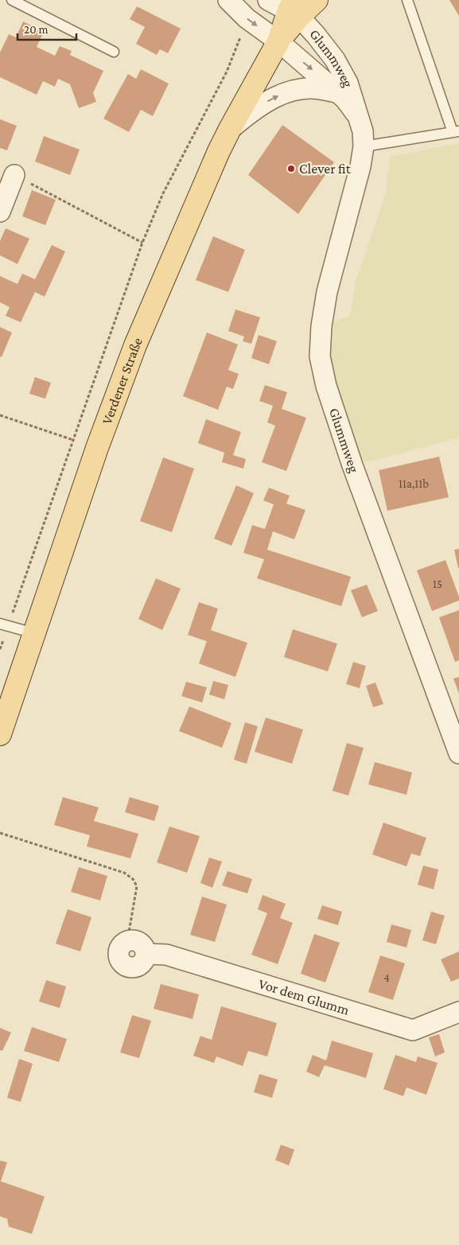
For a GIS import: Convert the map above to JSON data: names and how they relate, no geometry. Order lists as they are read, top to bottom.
{
  "streets": {
    "main road": ["Verdener Straße"],
    "street": ["Glummweg", "Vor dem Glumm"]
  },
  "crossings": [
    ["Glummweg", "Verdener Straße"]
  ],
  "places": ["Clever fit"],
  "house_numbers": ["11a,11b", "15", "4"],
  "scale_bar": "20 m"
}
